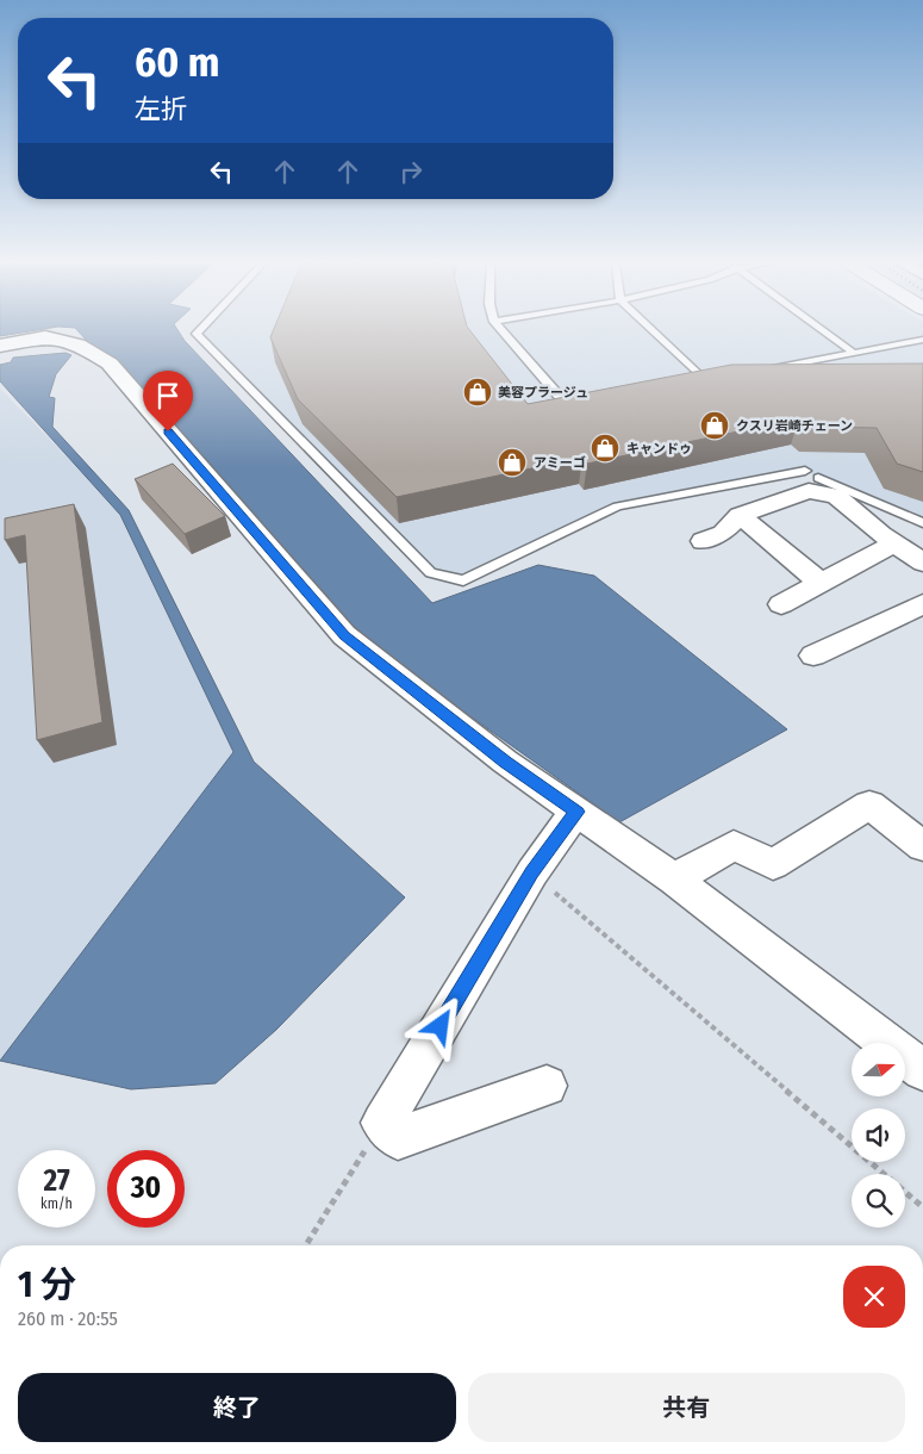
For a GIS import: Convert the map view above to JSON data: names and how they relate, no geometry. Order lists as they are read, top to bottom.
{
  "places": {
    "shop": [
      "美容プラージュ",
      "クスリ岩崎チェーン",
      "キャンドゥ",
      "アミーゴ"
    ]
  },
  "north": "right",
  "page": {
    "turn": ["60 m", "左折"],
    "speed": "27 km/h",
    "limit": "30",
    "heading": ["1 分", "260 m · 20:55"],
    "buttons": ["終了", "共有"]
  }
}
